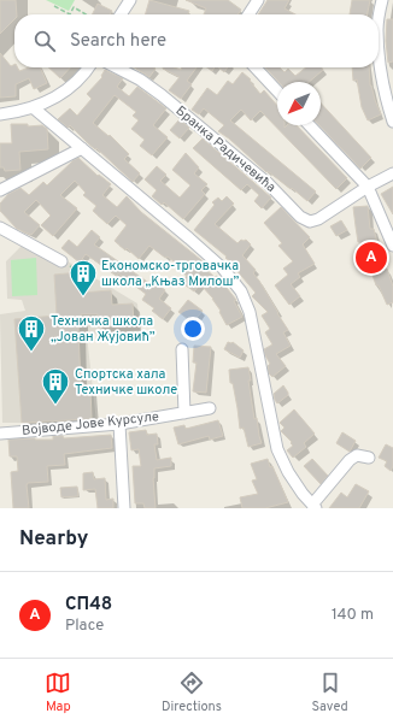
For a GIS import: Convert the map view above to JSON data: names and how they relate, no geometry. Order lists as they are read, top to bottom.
{
  "streets": {
    "street": ["Бранка Радичевића", "Војводе Јове Курсуле"]
  },
  "places": {
    "building": ["Економско-трговачка школа „Књаз Милош”", "Техничка школа „Јован Жујовић”", "Спортска хала Техничке школе"]
  },
  "north": "bottom left",
  "page": {
    "search": "Search here",
    "pins": "A",
    "heading": "Nearby",
    "list": [
      {
        "mark": "A",
        "name": "СП48",
        "note": "Place",
        "value": "140 m"
      }
    ],
    "nav": ["Map", "Directions", "Saved"]
  }
}
